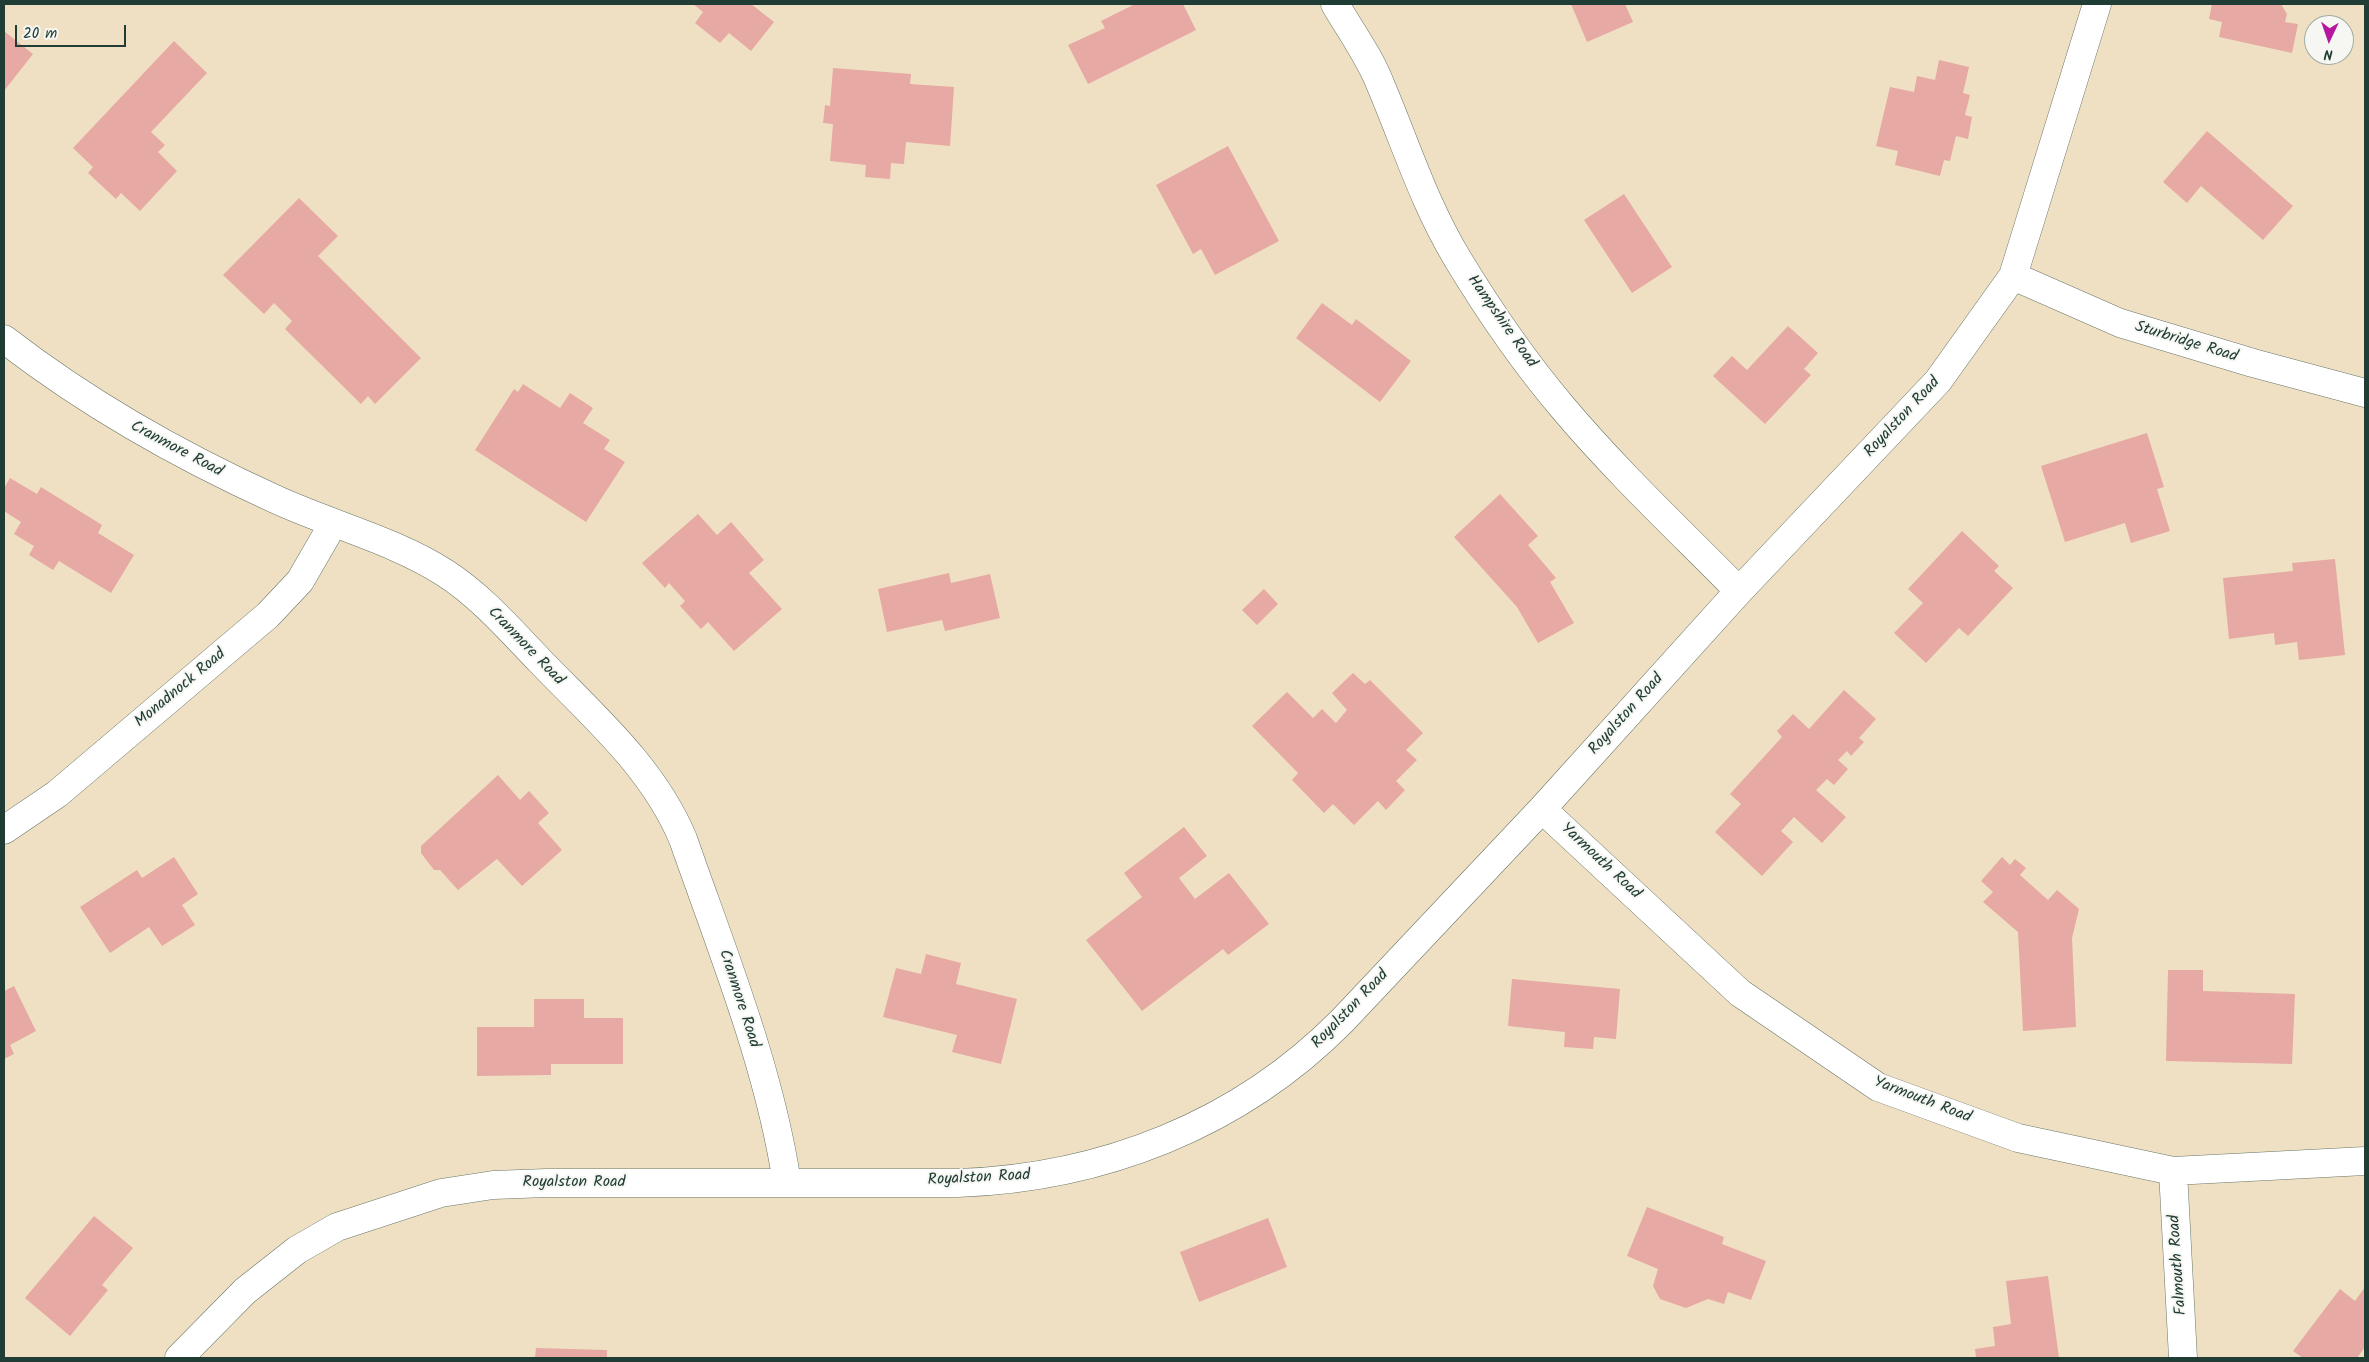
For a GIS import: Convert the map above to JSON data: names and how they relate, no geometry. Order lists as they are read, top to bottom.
{
  "streets": {
    "street": [
      "Hampshire Road",
      "Sturbridge Road",
      "Royalston Road",
      "Cranmore Road",
      "Monadnock Road",
      "Yarmouth Road",
      "Falmouth Road"
    ]
  },
  "crossings": [
    ["Hampshire Road", "Royalston Road"],
    ["Sturbridge Road", "Royalston Road"],
    ["Royalston Road", "Cranmore Road"],
    ["Royalston Road", "Yarmouth Road"],
    ["Cranmore Road", "Monadnock Road"],
    ["Yarmouth Road", "Falmouth Road"]
  ],
  "scale_bar": "20 m",
  "north": "bottom"
}
